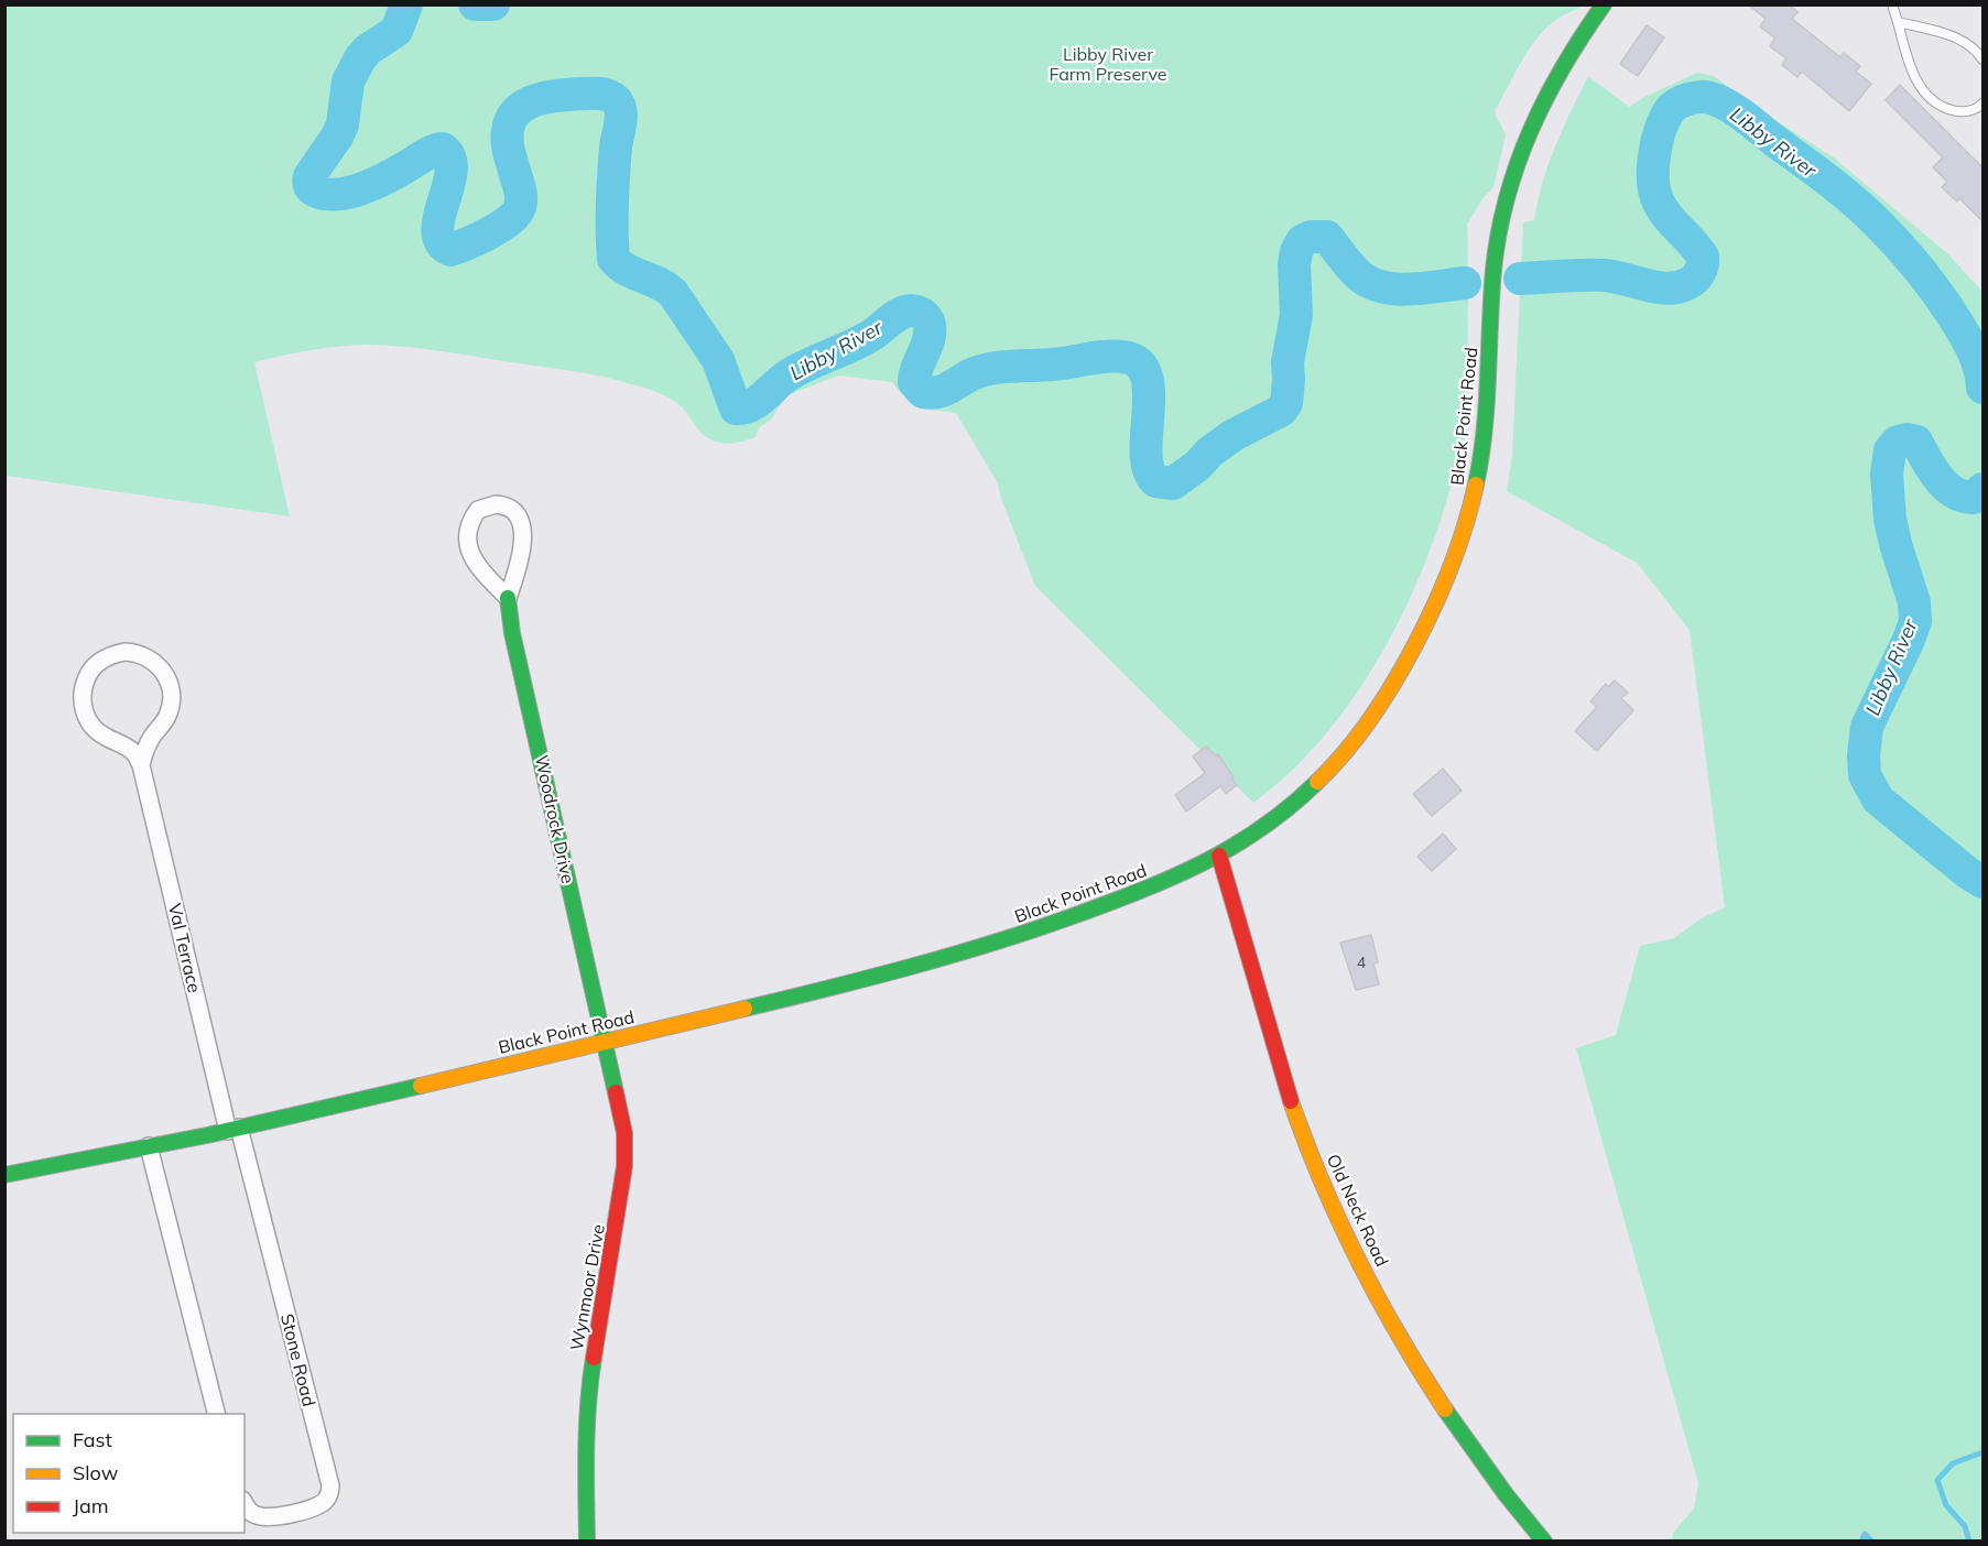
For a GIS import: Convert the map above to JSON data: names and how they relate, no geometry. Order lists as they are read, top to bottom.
{
  "streets": {
    "main road": [
      "Black Point Road",
      "Woodrock Drive",
      "Old Neck Road",
      "Wynmoor Drive"
    ],
    "street": ["Val Terrace", "Stone Road"]
  },
  "crossings": [
    ["Black Point Road", "Woodrock Drive"],
    ["Black Point Road", "Val Terrace"],
    ["Black Point Road", "Old Neck Road"],
    ["Black Point Road", "Wynmoor Drive"],
    ["Black Point Road", "Stone Road"],
    ["Woodrock Drive", "Wynmoor Drive"],
    ["Val Terrace", "Stone Road"]
  ],
  "water": ["Libby River"],
  "parks": ["Libby River Farm Preserve"],
  "house_numbers": ["4"],
  "legend": ["Fast", "Slow", "Jam"]
}
